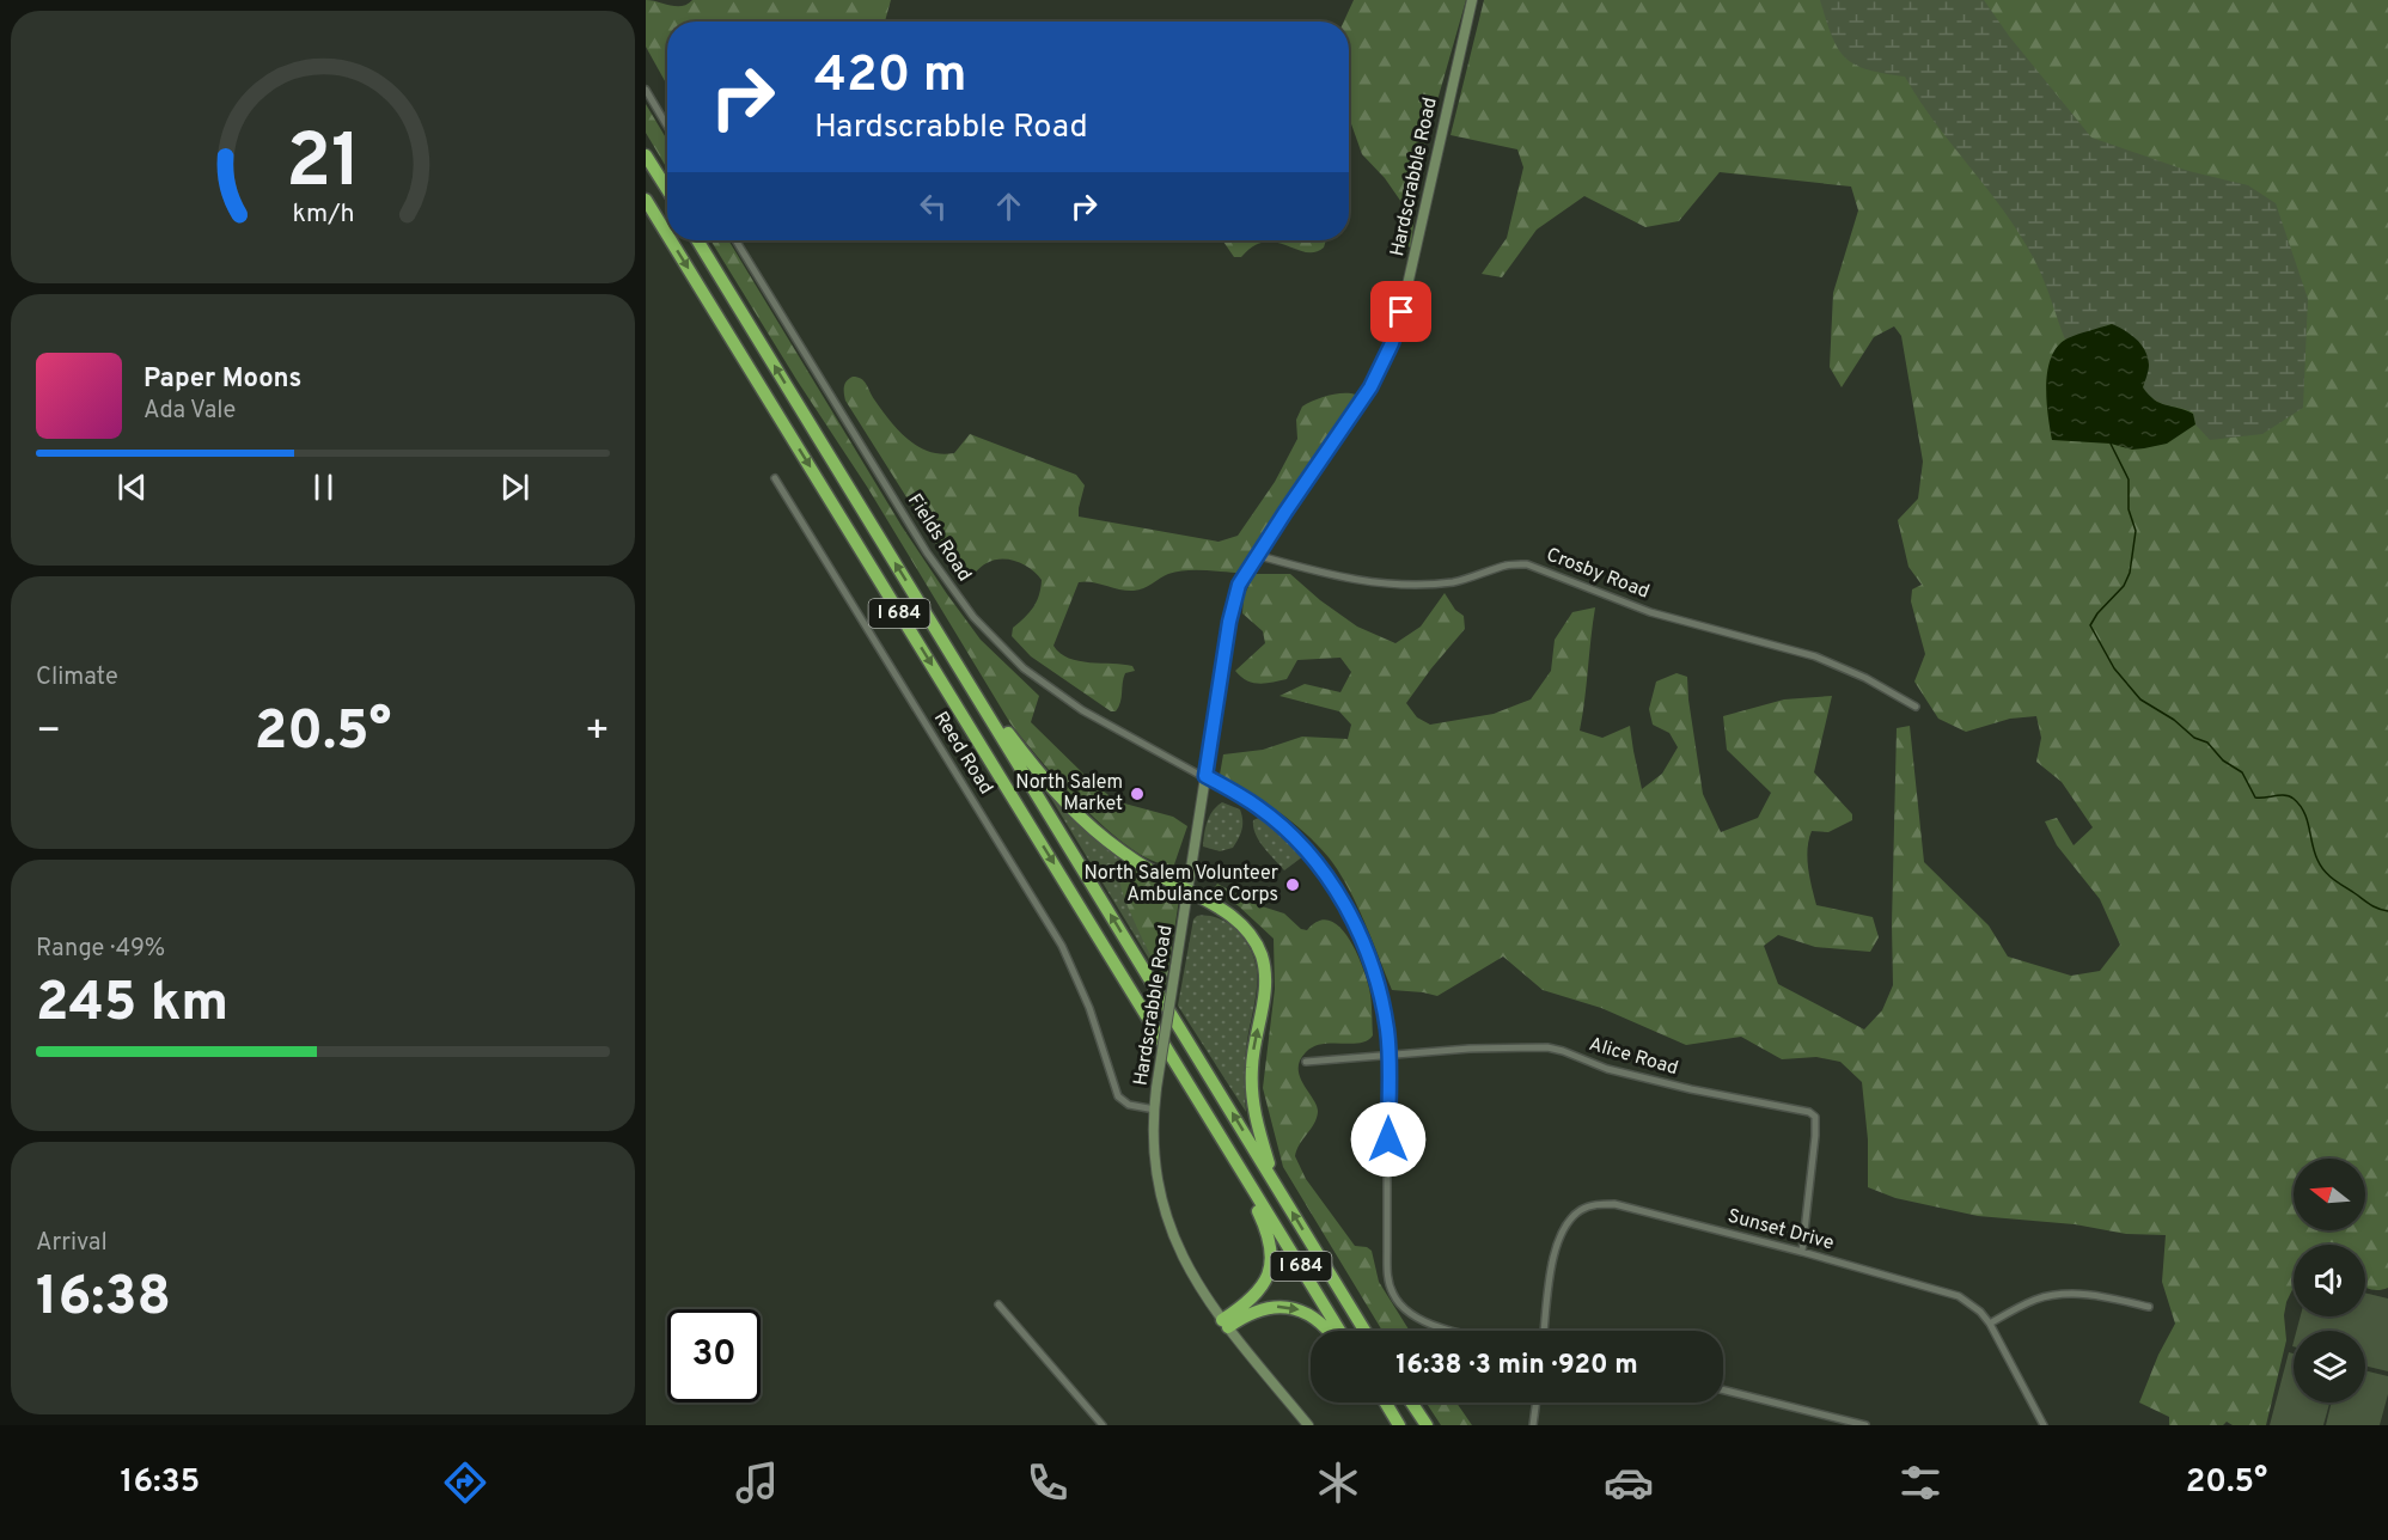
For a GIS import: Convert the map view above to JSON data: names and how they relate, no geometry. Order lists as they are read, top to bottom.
{
  "streets": {
    "highway": ["I 684"],
    "street": [
      "Hardscrabble Road",
      "Fields Road",
      "Crosby Road",
      "Reed Road",
      "Alice Road",
      "Sunset Drive"
    ]
  },
  "crossings": [
    ["Hardscrabble Road", "Fields Road"],
    ["Hardscrabble Road", "Crosby Road"],
    ["Hardscrabble Road", "Reed Road"],
    ["Fields Road", "Alice Road"],
    ["Alice Road", "Sunset Drive"]
  ],
  "places": ["North Salem Market", "North Salem Volunteer Ambulance Corps"],
  "north": "left",
  "page": {
    "turn": ["420 m", "Hardscrabble Road"],
    "song": ["Paper Moons", "Ada Vale"],
    "tile": [
      "Climate",
      ["Range · 49%", "245 km"],
      ["Arrival", "16:38"]
    ],
    "heat": ["−", "20.5°", "+"],
    "limit": "30",
    "trip": "16:38 · 3 min · 920 m",
    "tabs": ["16:35", "20.5°"],
    "gauge": ["21", "km/h"]
  }
}
